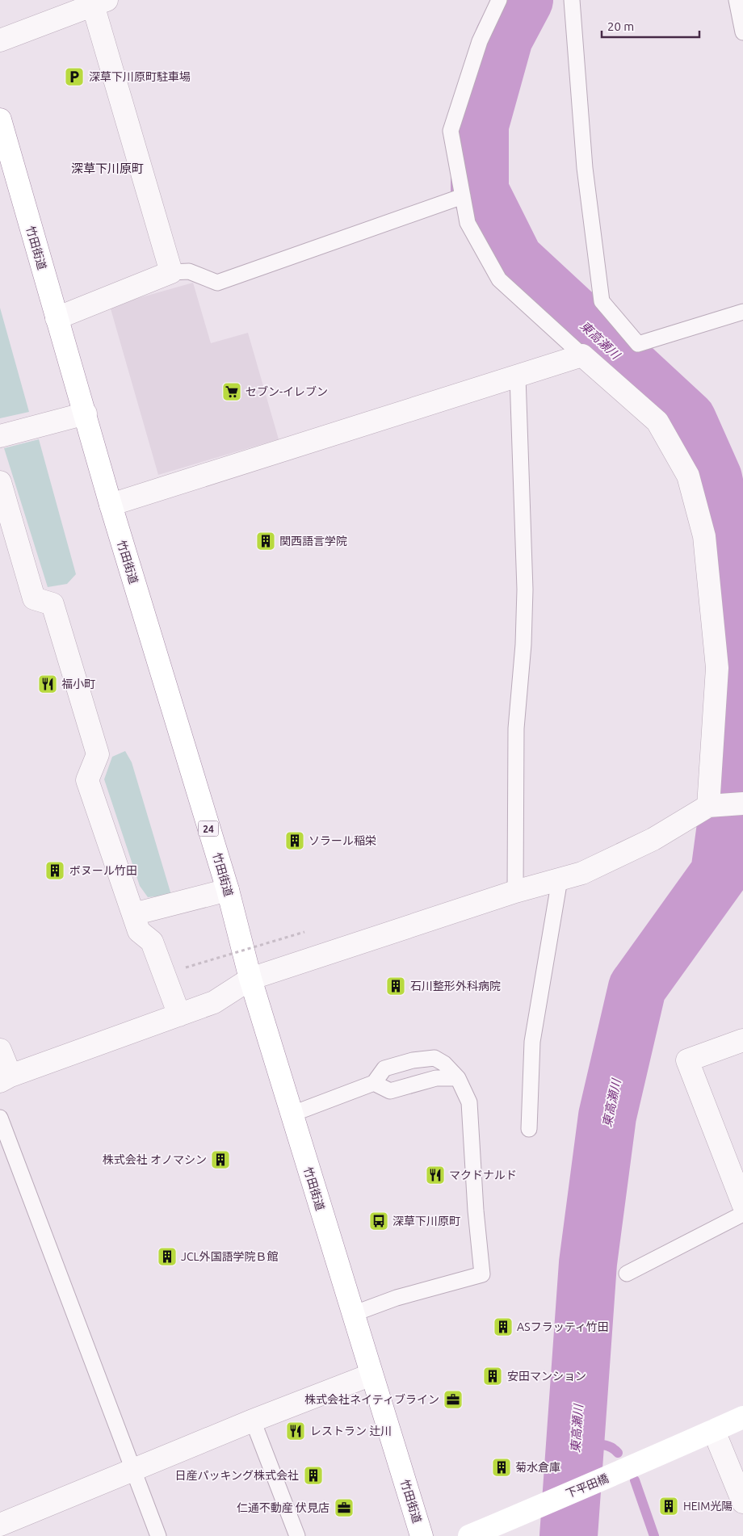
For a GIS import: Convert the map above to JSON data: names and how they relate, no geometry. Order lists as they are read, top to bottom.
{
  "streets": {
    "main road": ["竹田街道", "24", "下平田橋"]
  },
  "districts": ["深草下川原町"],
  "water": ["東高瀬川"],
  "places": {
    "parking": ["深草下川原町駐車場"],
    "supermarket": ["セブン-イレブン"],
    "building": [
      "関西語言学院",
      "ソラール稲栄",
      "ボヌール竹田",
      "石川整形外科病院",
      "株式会社 オノマシン",
      "JCL外国語学院Ｂ館",
      "ASフラッティ竹田",
      "安田マンション",
      "菊水倉庫",
      "日産パッキング株式会社",
      "HEIM光陽"
    ],
    "restaurant": ["福小町", "マクドナルド", "レストラン 辻川"],
    "bus stop": ["深草下川原町"],
    "office": ["株式会社ネイティブライン", "仁通不動産 伏見店"]
  },
  "scale_bar": "20 m"
}
